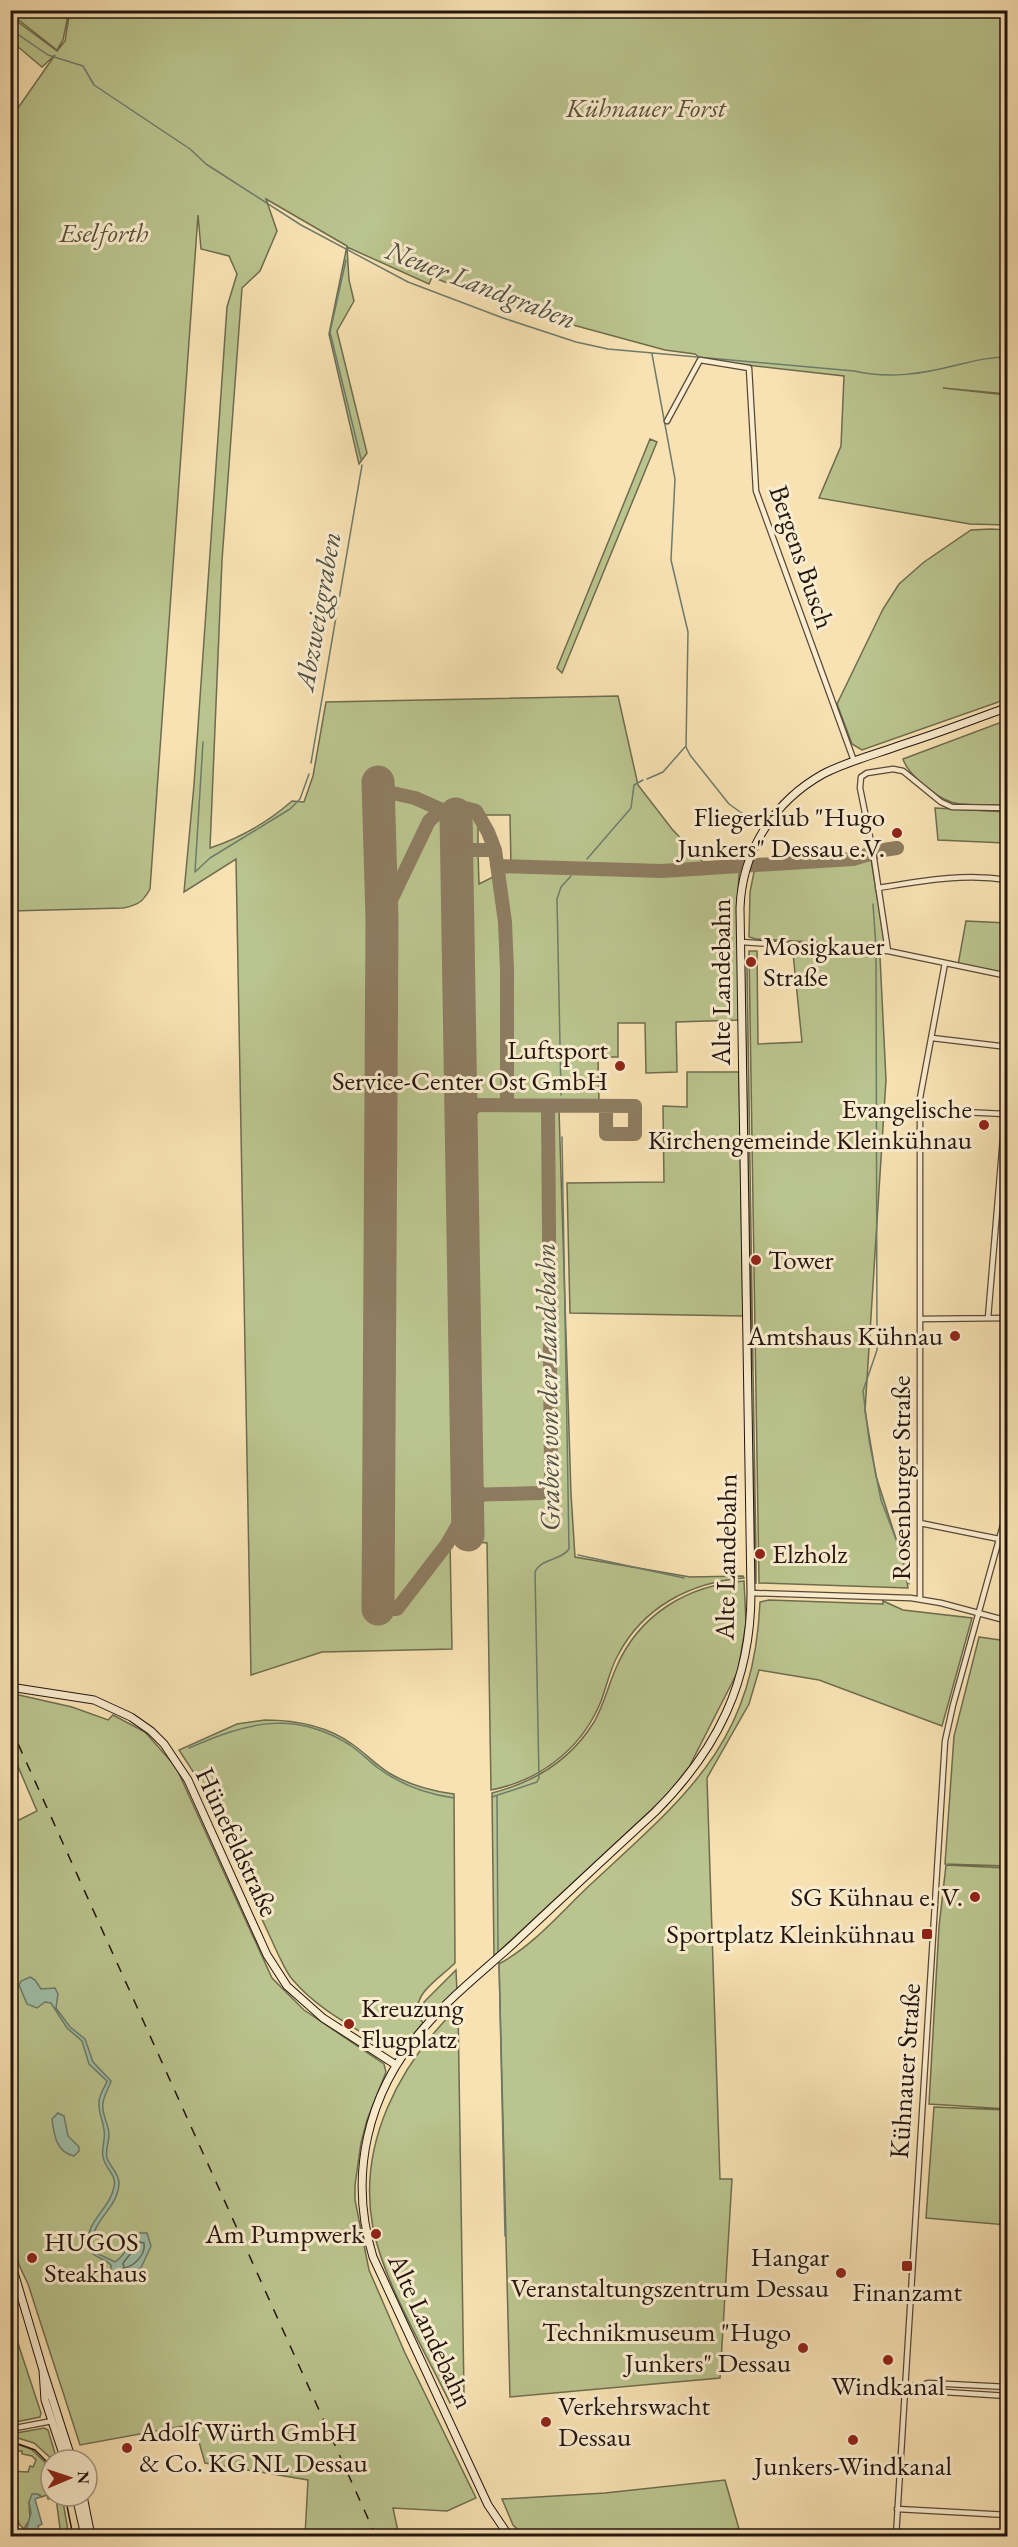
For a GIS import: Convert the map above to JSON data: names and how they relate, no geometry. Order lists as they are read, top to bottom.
{
  "streets": {
    "main road": ["Alte Landebahn", "Hünefeldstraße"],
    "street": ["Bergens Busch", "Rosenburger Straße", "Kühnauer Straße"]
  },
  "crossings": [
    ["Bergens Busch", "Alte Landebahn"],
    ["Alte Landebahn", "Hünefeldstraße"]
  ],
  "water": ["Neuer Landgraben", "Abzweiggraben", "Graben von der Landebahn"],
  "parks": ["Kühnauer Forst", "Eselforth"],
  "places": {
    "other": [
      "Fliegerklub \"Hugo Junkers\" Dessau e.V.",
      "Mosigkauer Straße",
      "Luftsport Service-Center Ost GmbH",
      "Evangelische Kirchengemeinde Kleinkühnau",
      "Tower",
      "Amtshaus Kühnau",
      "Elzholz",
      "SG Kühnau e. V.",
      "Kreuzung Flugplatz",
      "Am Pumpwerk",
      "HUGOS Steakhaus",
      "Hangar Veranstaltungszentrum Dessau",
      "Technikmuseum \"Hugo Junkers\" Dessau",
      "Windkanal",
      "Verkehrswacht Dessau",
      "Junkers-Windkanal",
      "Adolf Würth GmbH & Co. KG NL Dessau"
    ],
    "transit": ["Sportplatz Kleinkühnau", "Finanzamt"]
  },
  "north": "right"
}
